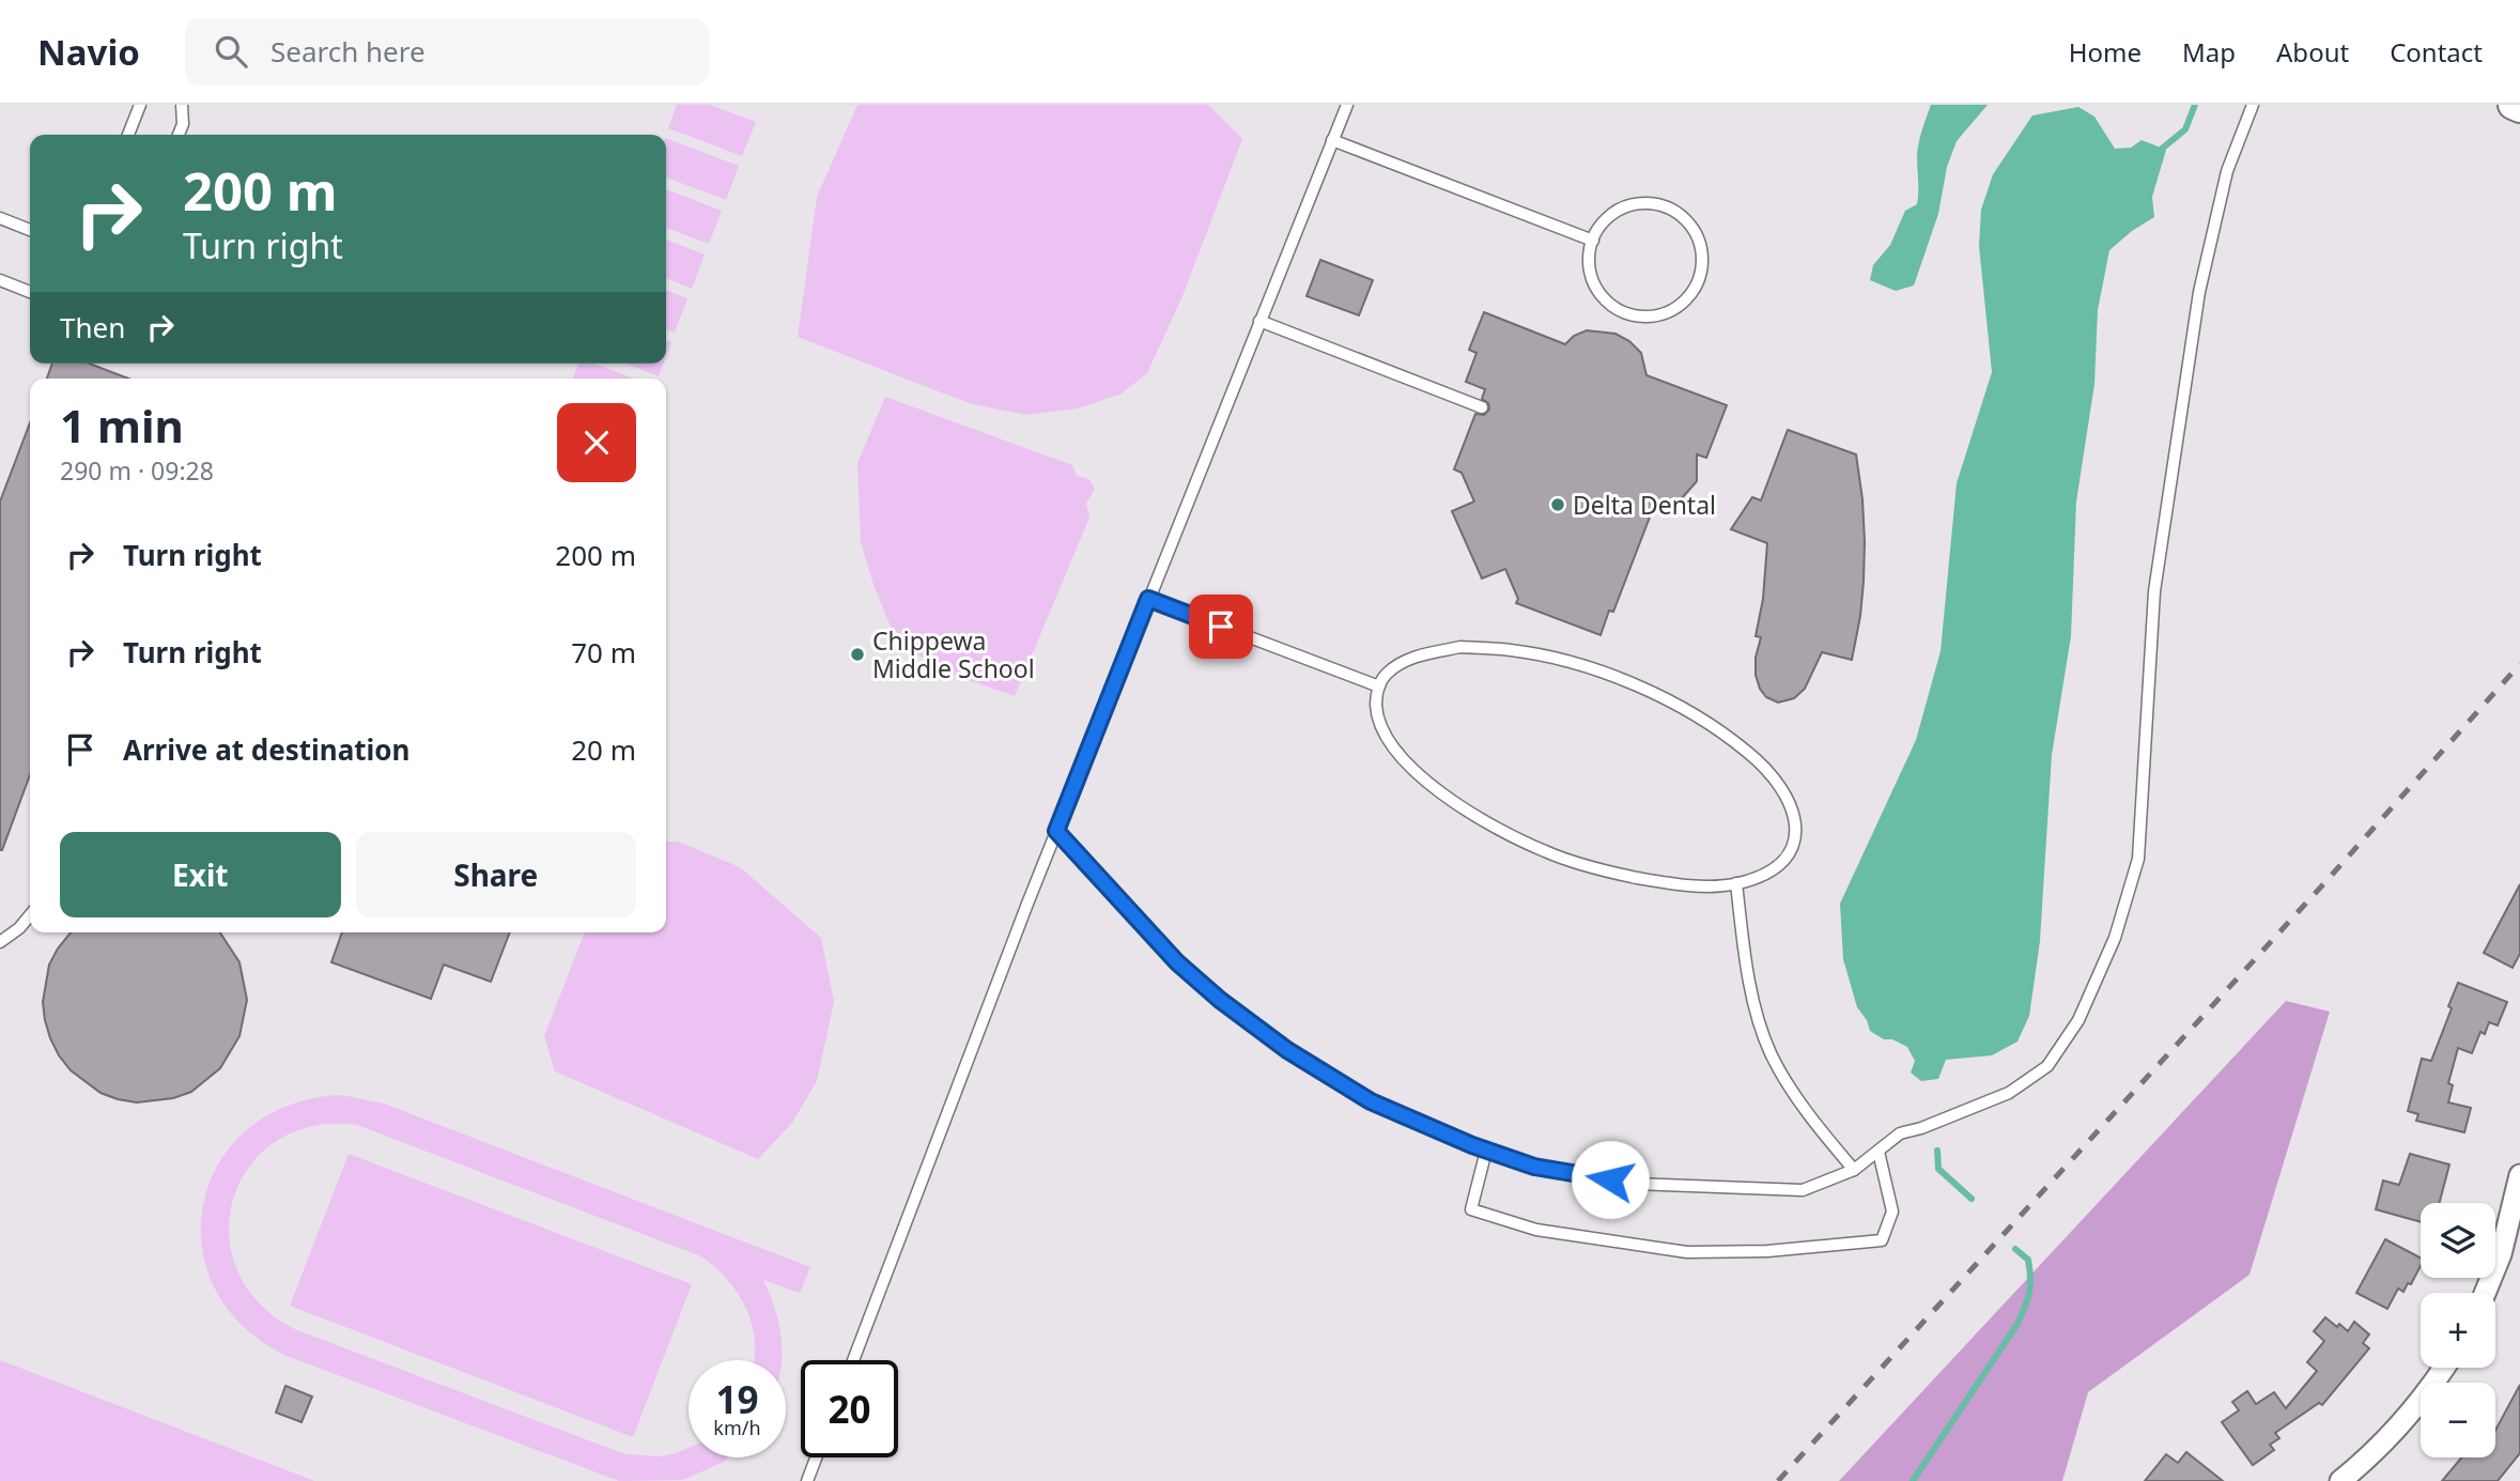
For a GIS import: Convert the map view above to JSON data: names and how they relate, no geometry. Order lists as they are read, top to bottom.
{
  "places": ["Delta Dental", "Chippewa Middle School"],
  "page": {
    "header": "Navio",
    "search": "Search here",
    "nav": [
      "Home",
      "Map",
      "About",
      "Contact"
    ],
    "turn": ["200 m", "Turn right"],
    "then": "Then",
    "heading": ["1 min", "290 m · 09:28"],
    "list": [
      {
        "name": "Turn right",
        "value": "200 m"
      },
      {
        "name": "Turn right",
        "value": "70 m"
      },
      {
        "name": "Arrive at destination",
        "value": "20 m"
      }
    ],
    "buttons": ["Exit", "Share"],
    "map_buttons": ["+", "−"],
    "speed": "19 km/h",
    "limit": "20"
  }
}
